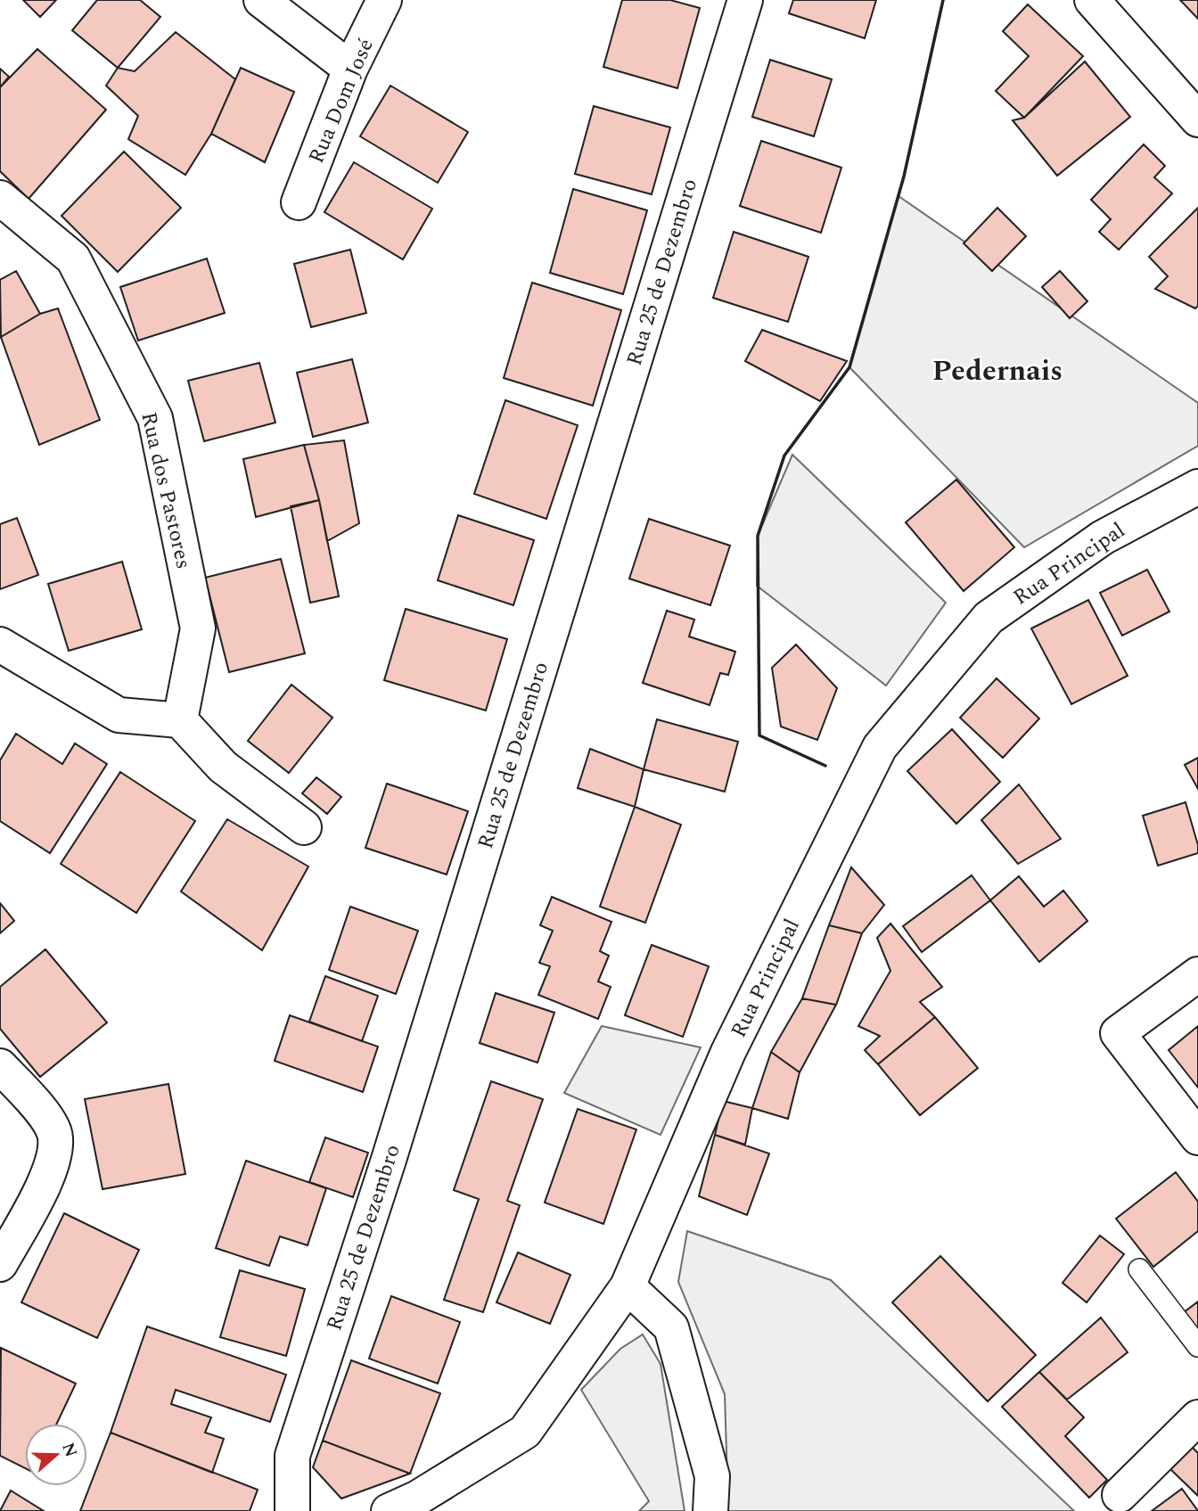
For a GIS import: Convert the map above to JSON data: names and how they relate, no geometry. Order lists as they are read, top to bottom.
{
  "streets": {
    "street": [
      "Rua Dom José",
      "Rua 25 de Dezembro",
      "Rua dos Pastores",
      "Rua Principal"
    ]
  },
  "districts": ["Pedernais"],
  "north": "right"
}
